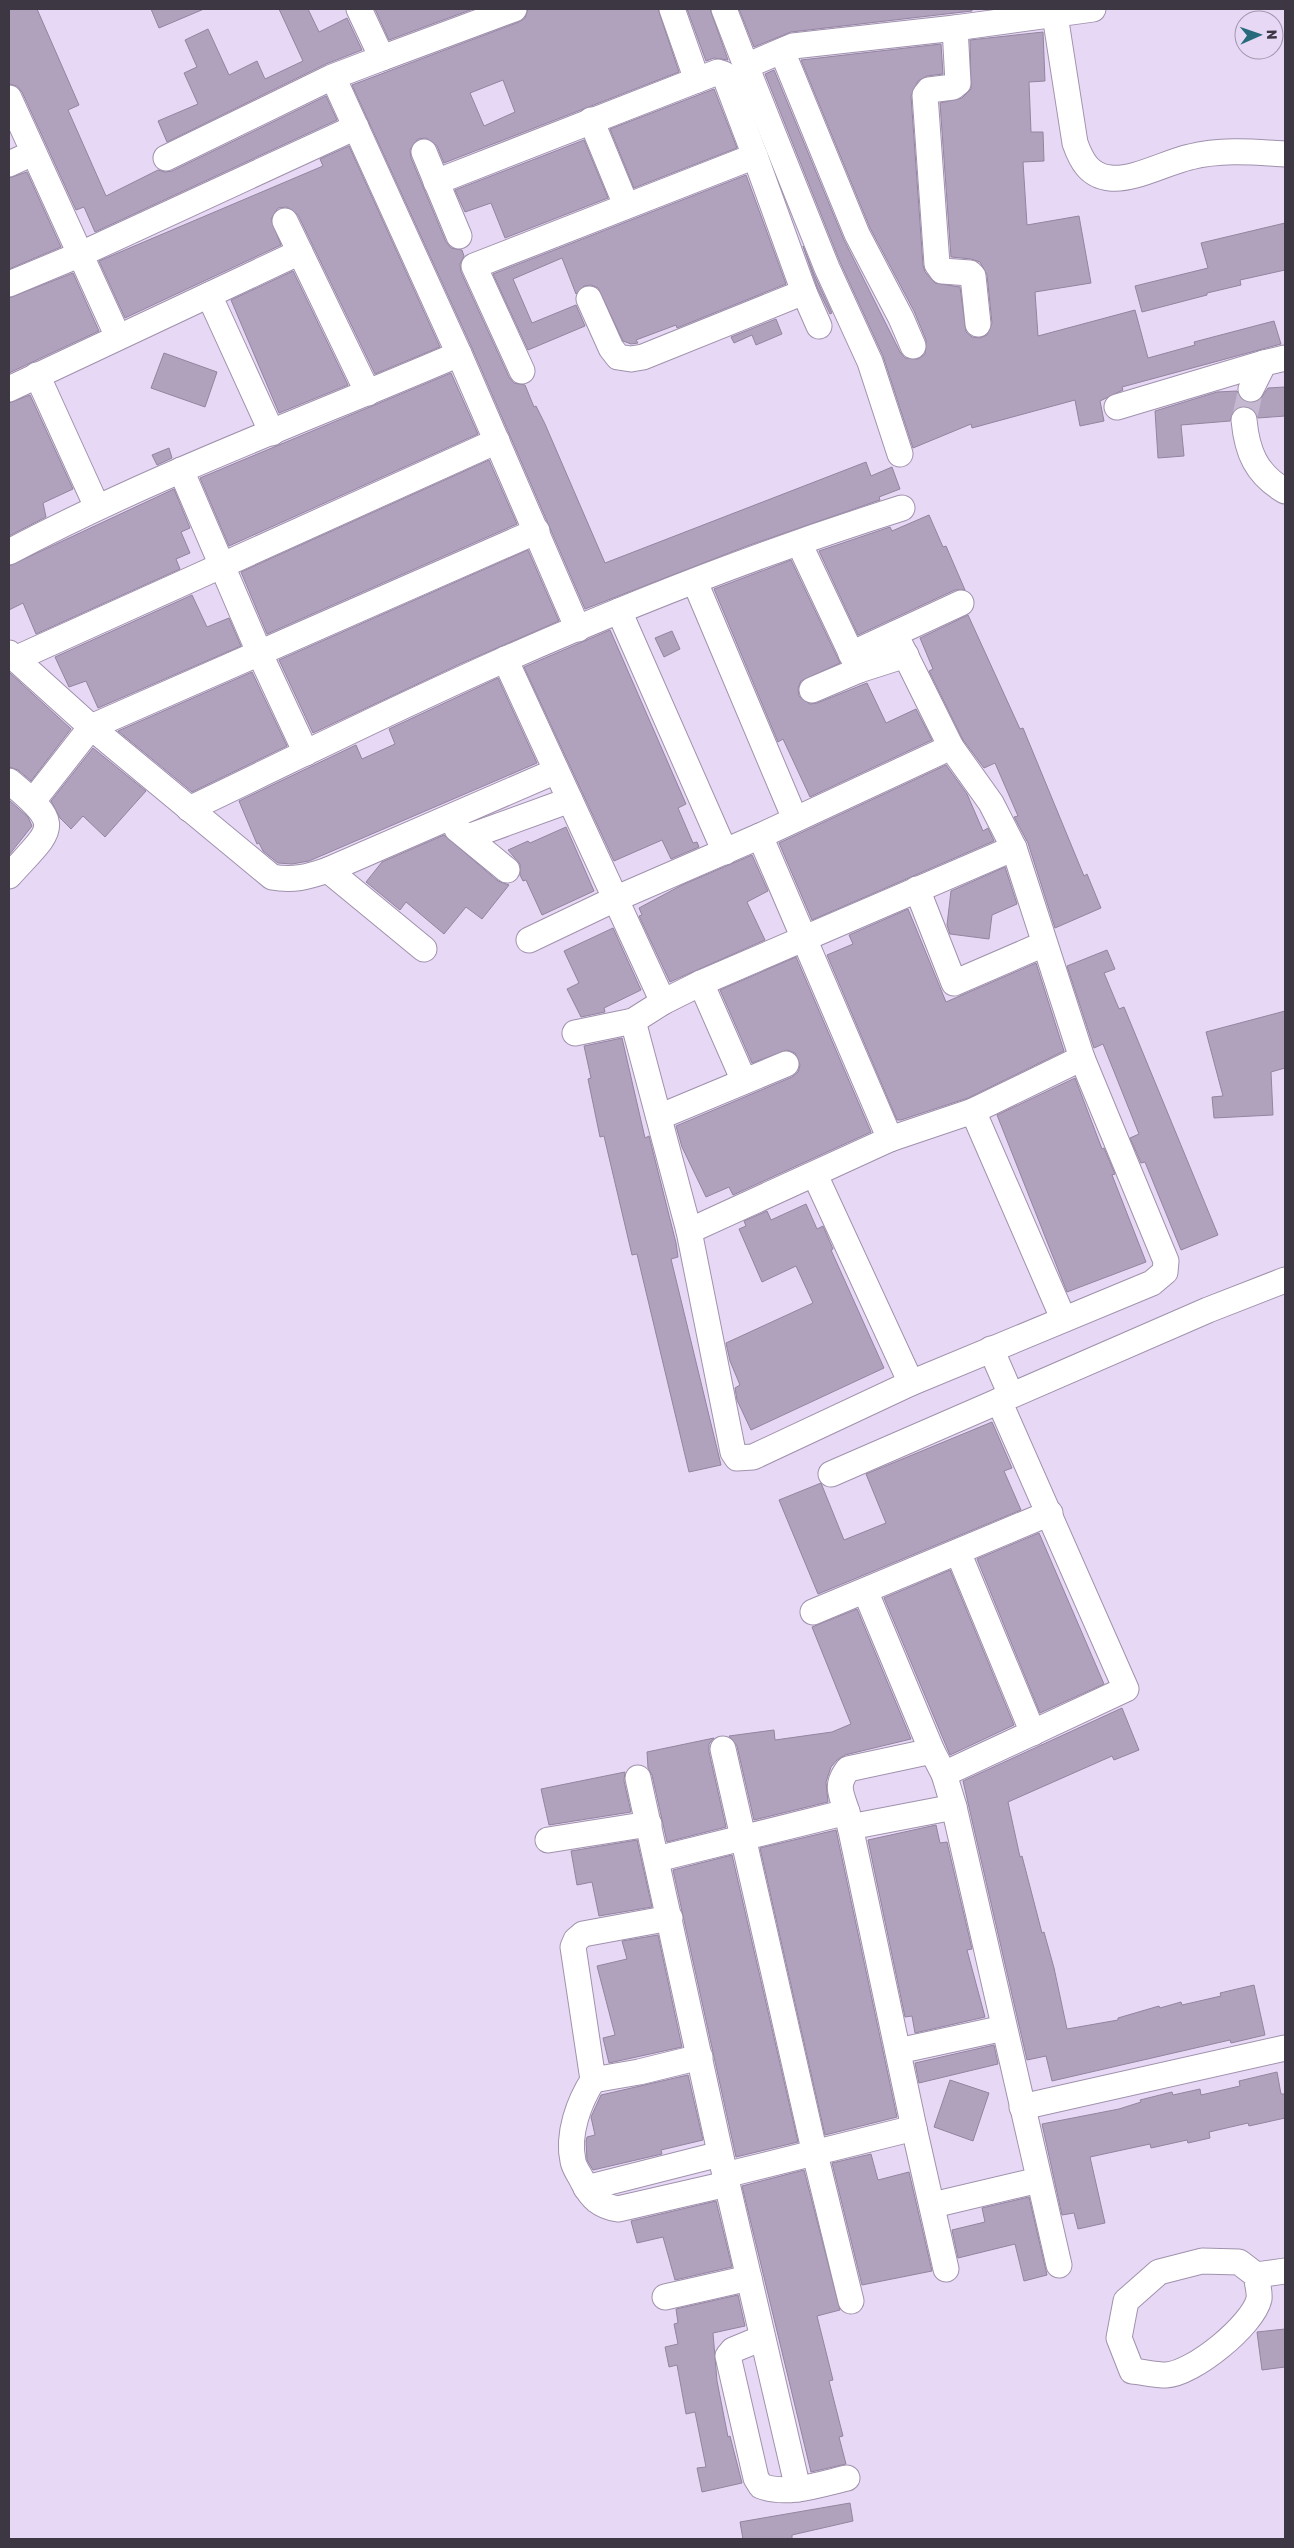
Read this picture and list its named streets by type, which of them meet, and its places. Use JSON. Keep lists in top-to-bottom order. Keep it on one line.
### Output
{"north":"right"}
